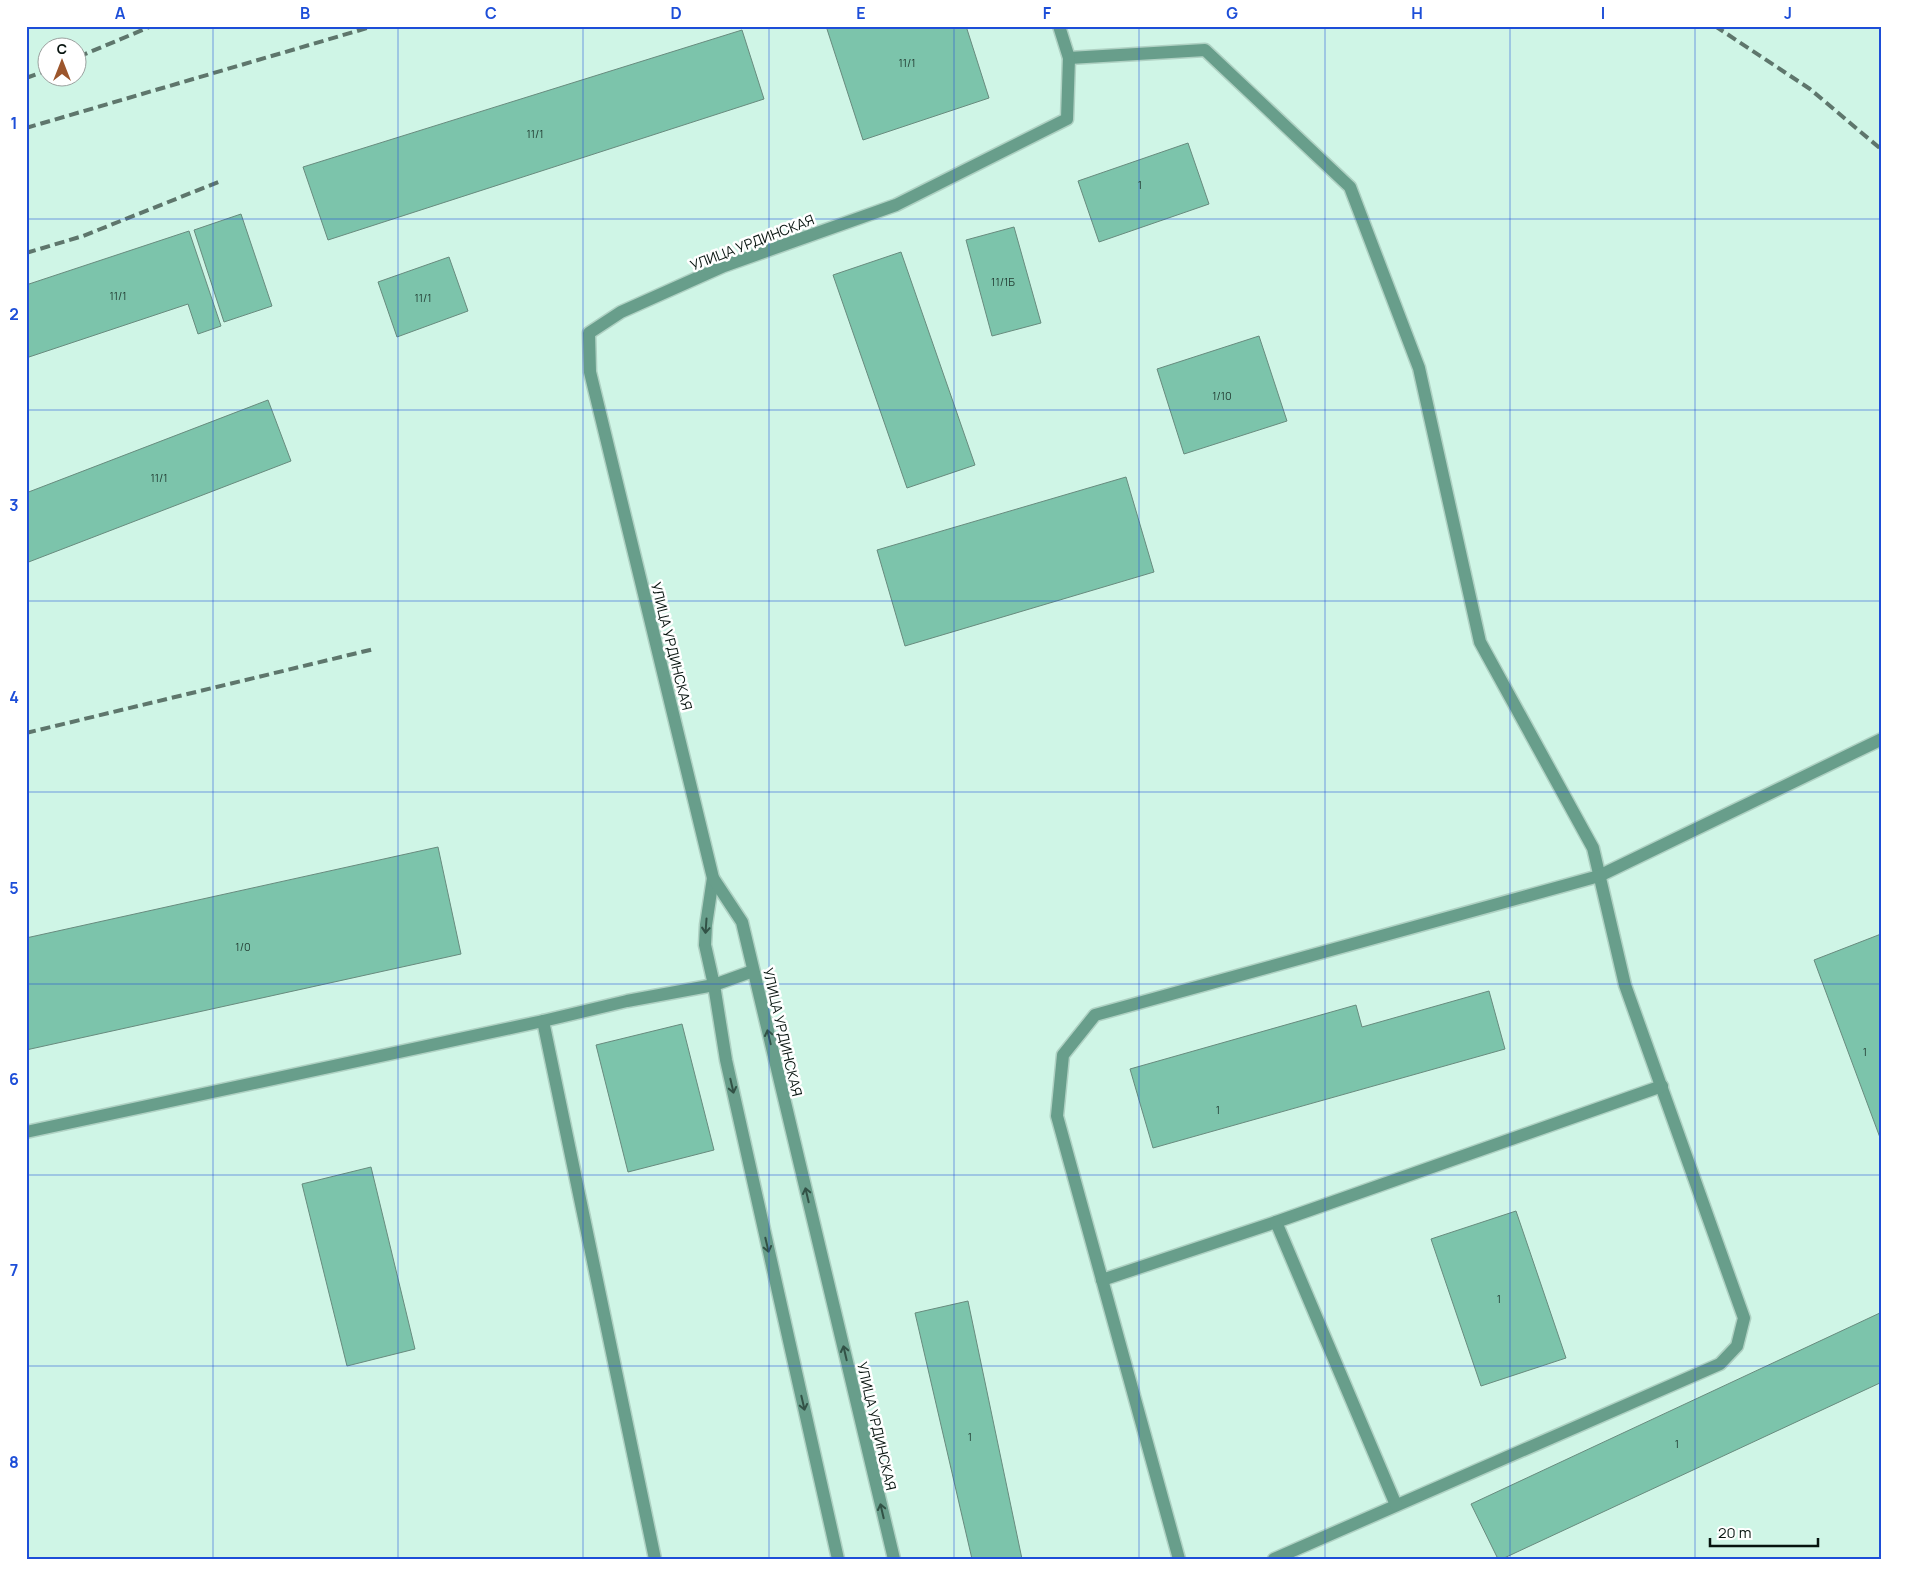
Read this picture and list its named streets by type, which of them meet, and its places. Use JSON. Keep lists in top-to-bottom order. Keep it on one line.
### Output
{"streets":{"street":["УЛИЦА УРДИНСКАЯ"]},"house_numbers":["11/1","11/1","1","11/1Б","11/1","11/1","1/10","11/1","1/0","1","1","1","1","1"],"scale_bar":"20 m","north":"top","grid":{"columns":["A","B","C","D","E","F","G","H","I","J"],"rows":["1","2","3","4","5","6","7","8"]}}
